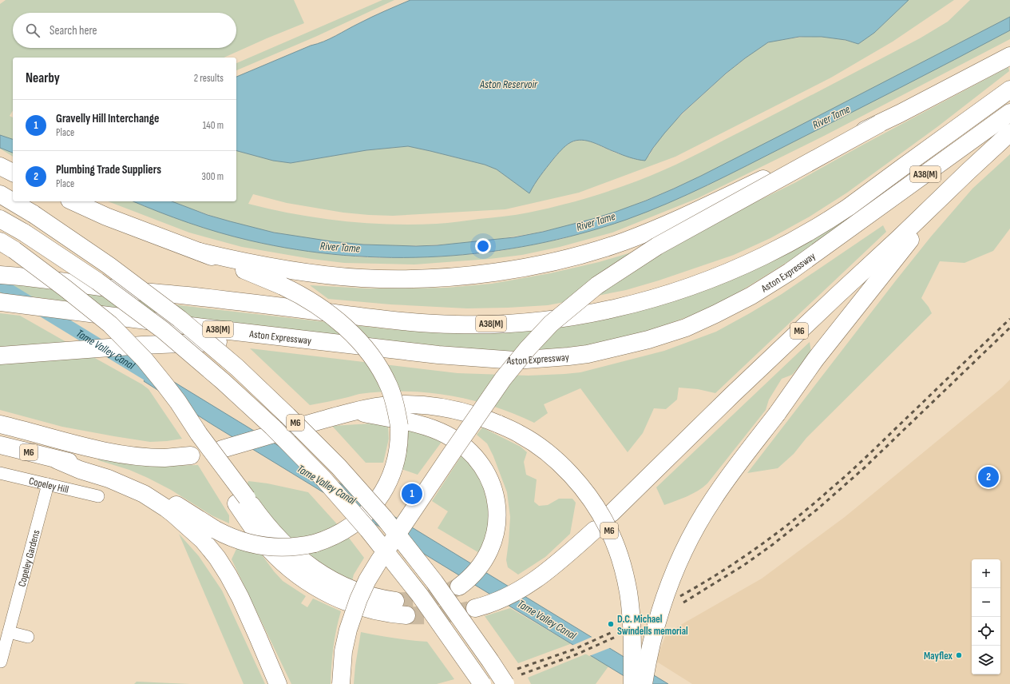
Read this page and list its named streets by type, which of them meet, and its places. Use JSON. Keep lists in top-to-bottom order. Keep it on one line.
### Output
{"streets":{"highway":["A38(M)","Aston Expressway","M6"],"street":["Copeley Hill","Copeley Gardens"]},"crossings":[["A38(M)","Aston Expressway"],["Aston Expressway","M6"],["Copeley Hill","Copeley Gardens"]],"water":["Aston Reservoir","River Tame","Tame Valley Canal"],"places":["D.C. Michael Swindells memorial","Mayflex"],"page":{"search":"Search here","heading":["Nearby","2 results"],"list":[{"mark":"1","name":"Gravelly Hill Interchange","note":"Place","value":"140 m"},{"mark":"2","name":"Plumbing Trade Suppliers","note":"Place","value":"300 m"}],"pins":["2","1"],"map_buttons":["+","−"]}}
